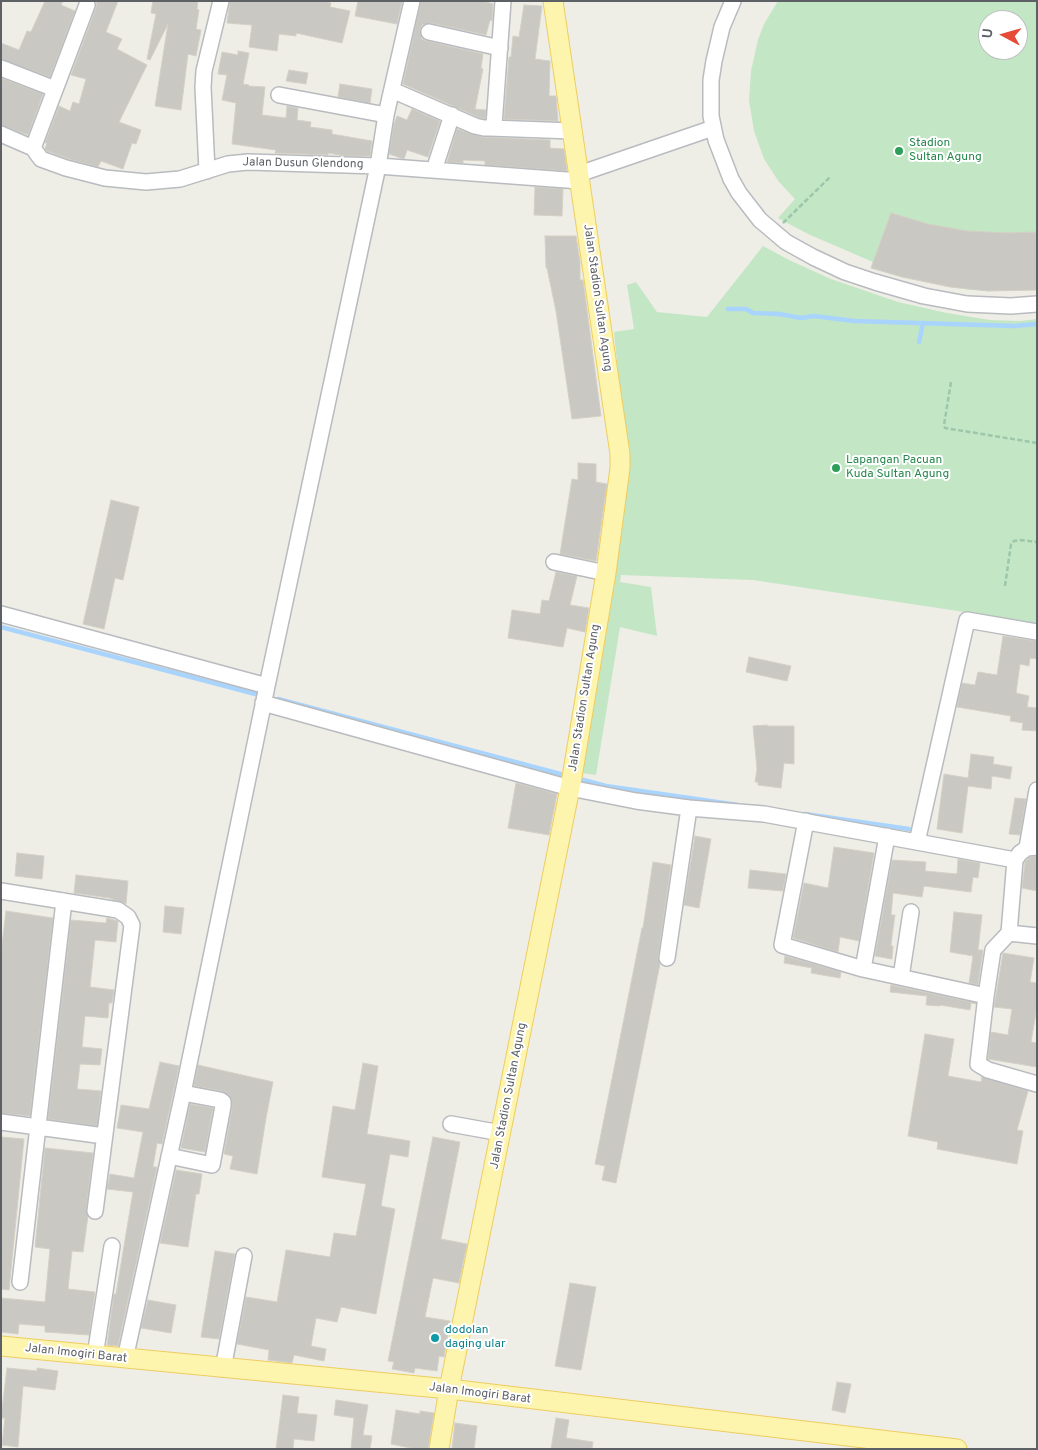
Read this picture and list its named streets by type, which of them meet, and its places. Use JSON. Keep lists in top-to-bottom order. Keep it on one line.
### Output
{"streets":{"main road":["Jalan Stadion Sultan Agung","Jalan Imogiri Barat"],"street":["Jalan Dusun Glendong"]},"crossings":[["Jalan Dusun Glendong","Jalan Stadion Sultan Agung"],["Jalan Stadion Sultan Agung","Jalan Imogiri Barat"]],"places":["Stadion Sultan Agung","Lapangan Pacuan Kuda Sultan Agung","dodolan daging ular"],"north":"left"}
